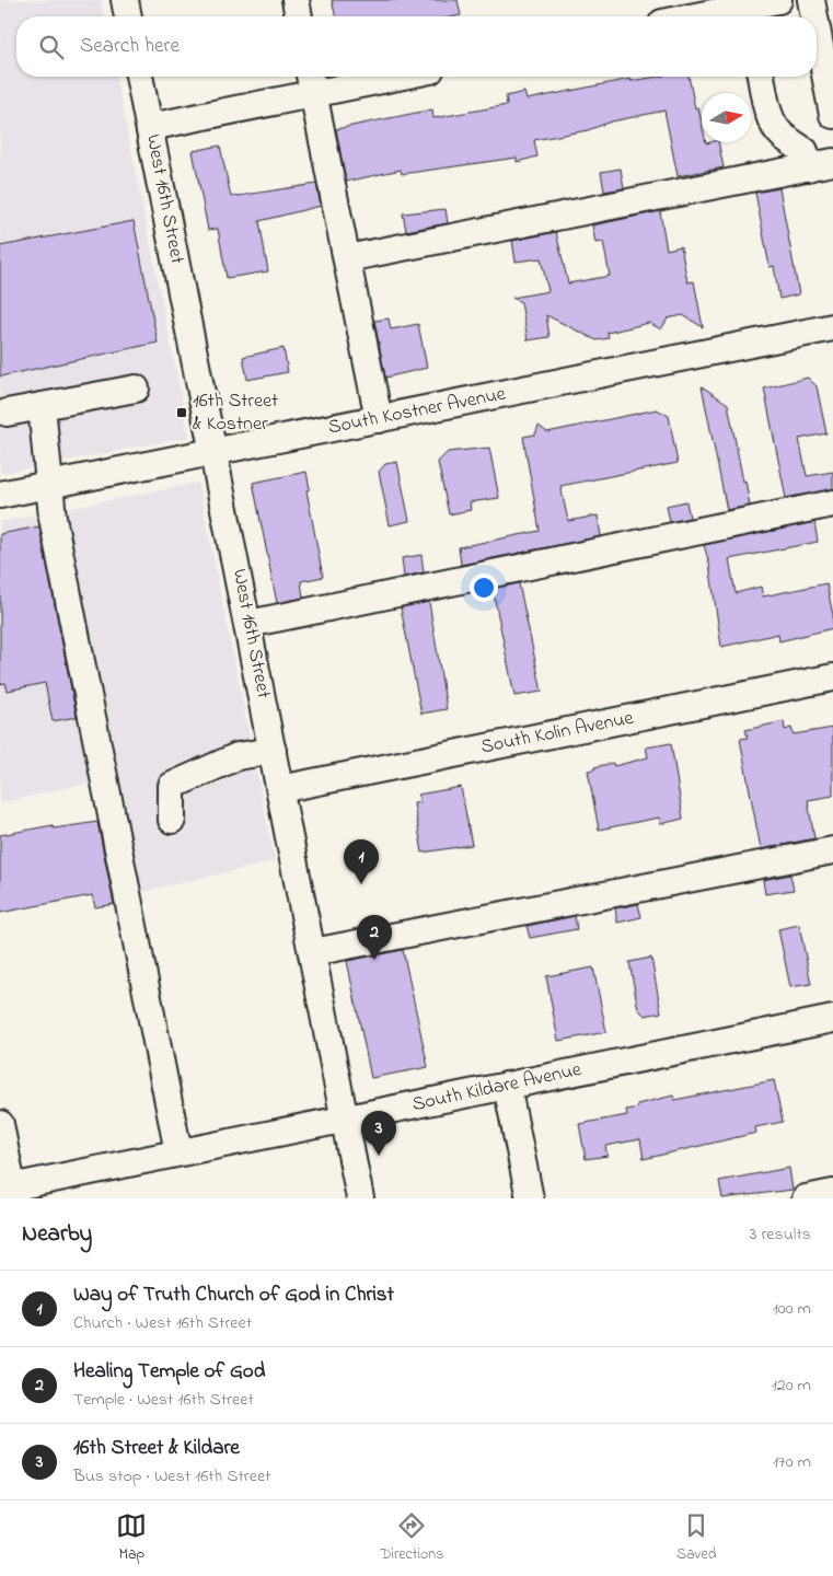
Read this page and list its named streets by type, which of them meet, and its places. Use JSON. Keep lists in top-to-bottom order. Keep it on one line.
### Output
{"streets":{"street":["West 16th Street","South Kostner Avenue","South Kolin Avenue","South Kildare Avenue"]},"crossings":[["West 16th Street","South Kostner Avenue"],["West 16th Street","South Kolin Avenue"],["West 16th Street","South Kildare Avenue"]],"places":{"transit":["16th Street & Kostner"]},"north":"right","page":{"search":"Search here","pins":["1","2","3"],"heading":["Nearby","3 results"],"list":[{"mark":"1","name":"Way of Truth Church of God in Christ","note":"Church · West 16th Street","value":"100 m"},{"mark":"2","name":"Healing Temple of God","note":"Temple · West 16th Street","value":"120 m"},{"mark":"3","name":"16th Street & Kildare","note":"Bus stop · West 16th Street","value":"170 m"}],"nav":["Map","Directions","Saved"]}}
